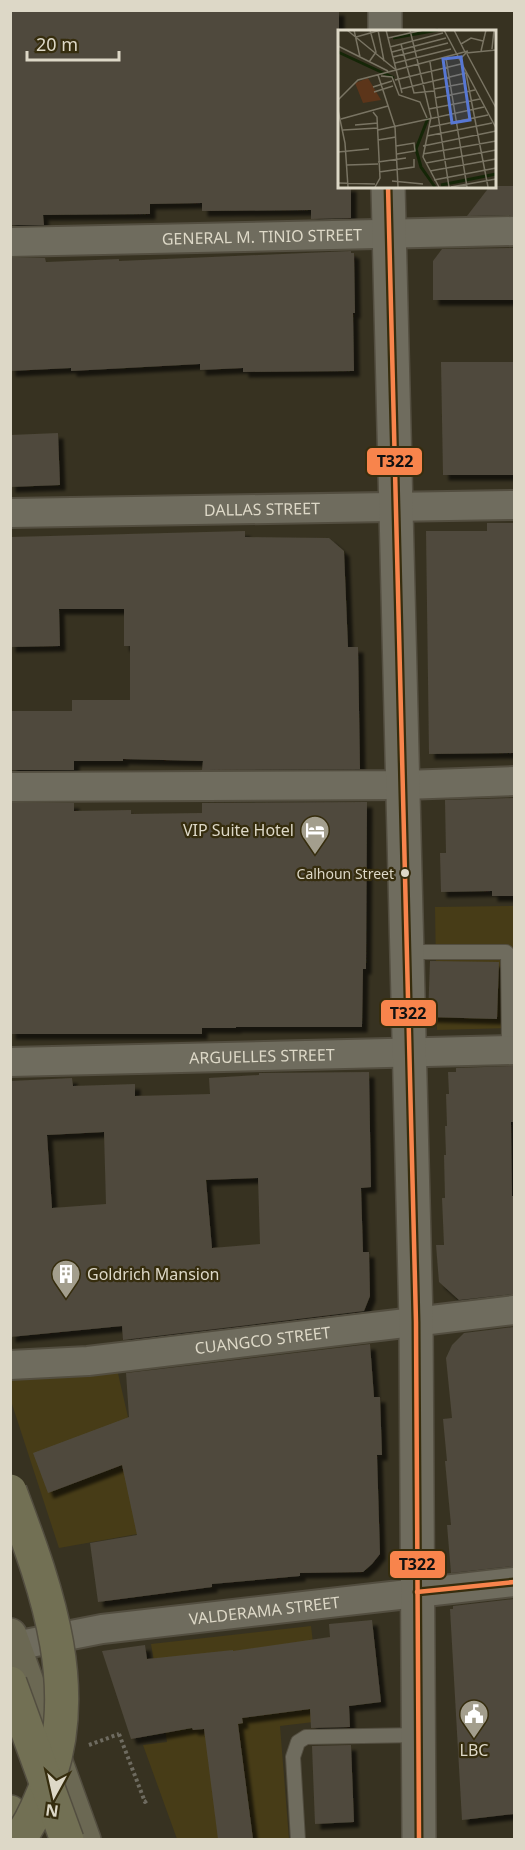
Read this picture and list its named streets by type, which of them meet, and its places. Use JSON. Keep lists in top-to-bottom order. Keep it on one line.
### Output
{"streets":{"street":["GENERAL M. TINIO STREET","DALLAS STREET","ARGUELLES STREET","CUANGCO STREET","VALDERAMA STREET"]},"places":{"hotel":["VIP Suite Hotel"],"other":["Calhoun Street"],"building":["Goldrich Mansion"],"public building":["LBC"]},"lines":["transit line T322"],"scale_bar":"20 m","north":"bottom"}
